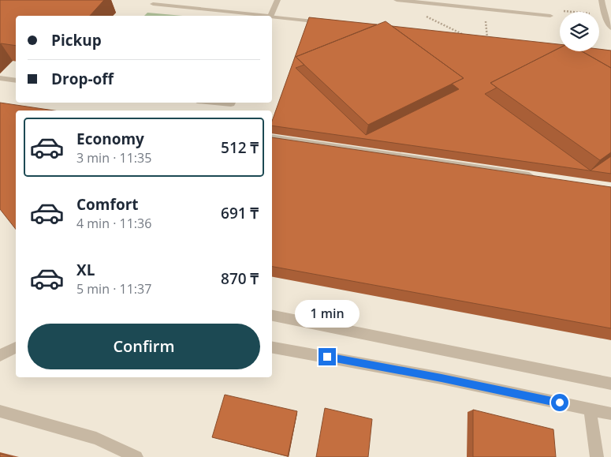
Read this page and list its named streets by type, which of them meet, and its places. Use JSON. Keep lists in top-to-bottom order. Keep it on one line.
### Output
{"page":{"banner":["Pickup","Drop-off"],"list":[{"name":"Economy","note":"3 min · 11:35","value":"512 ₸"},{"name":"Comfort","note":"4 min · 11:36","value":"691 ₸"},{"name":"XL","note":"5 min · 11:37","value":"870 ₸"}],"bubble":"1 min","buttons":"Confirm"}}
